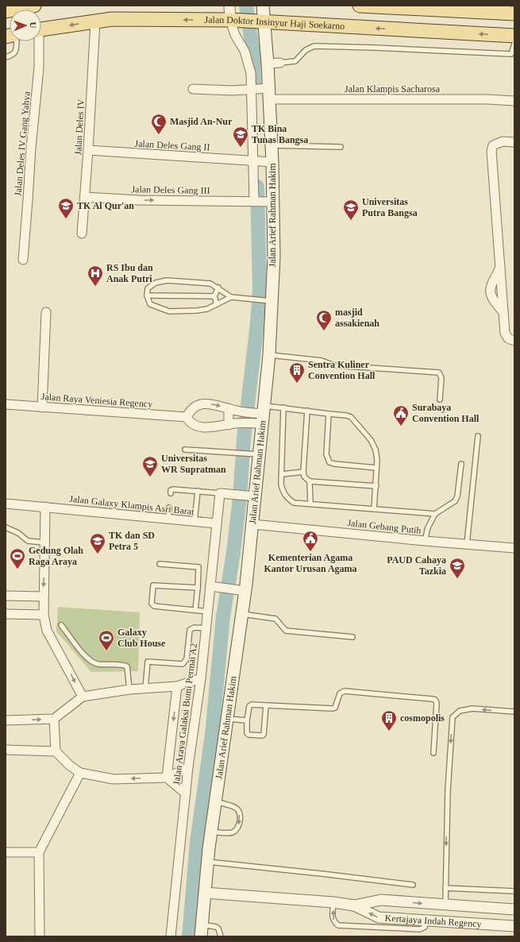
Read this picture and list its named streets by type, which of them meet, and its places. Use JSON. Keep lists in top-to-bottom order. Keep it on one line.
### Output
{"streets":{"main road":["Jalan Doktor Insinyur Haji Soekarno","Jalan Arief Rahman Hakim"],"street":["Jalan Klampis Sacharosa","Jalan Deles IV","Jalan Deles IV Gang Yahya","Jalan Deles Gang II","Jalan Deles Gang III","Jalan Raya Veniesia Regency","Jalan Galaxy Klampis Asri Barat","Jalan Gebang Putih","Jalan Araya Galaksi Bumi Permai A2","Kertajaya Indah Regency"]},"crossings":[["Jalan Doktor Insinyur Haji Soekarno","Jalan Deles IV"],["Jalan Doktor Insinyur Haji Soekarno","Jalan Arief Rahman Hakim"],["Jalan Klampis Sacharosa","Jalan Arief Rahman Hakim"],["Jalan Deles IV","Jalan Deles Gang II"],["Jalan Deles IV","Jalan Deles Gang III"],["Jalan Deles Gang II","Jalan Arief Rahman Hakim"],["Jalan Deles Gang III","Jalan Arief Rahman Hakim"],["Jalan Arief Rahman Hakim","Jalan Gebang Putih"],["Jalan Arief Rahman Hakim","Kertajaya Indah Regency"],["Jalan Galaxy Klampis Asri Barat","Jalan Araya Galaksi Bumi Permai A2"]],"one_way":["Jalan Deles Gang III"],"places":{"mosque":["Masjid An-Nur","masjid assakienah"],"school or university":["TK Bina Tunas Bangsa","TK Al Qur'an","Universitas Putra Bangsa","Universitas WR Supratman","TK dan SD Petra 5","PAUD Cahaya Tazkia"],"hospital":["RS Ibu dan Anak Putri"],"building":["Sentra Kuliner Convention Hall","cosmopolis"],"public building":["Surabaya Convention Hall","Kementerian Agama Kantor Urusan Agama"],"sports":["Gedung Olah Raga Araya","Galaxy Club House"]},"north":"right"}
